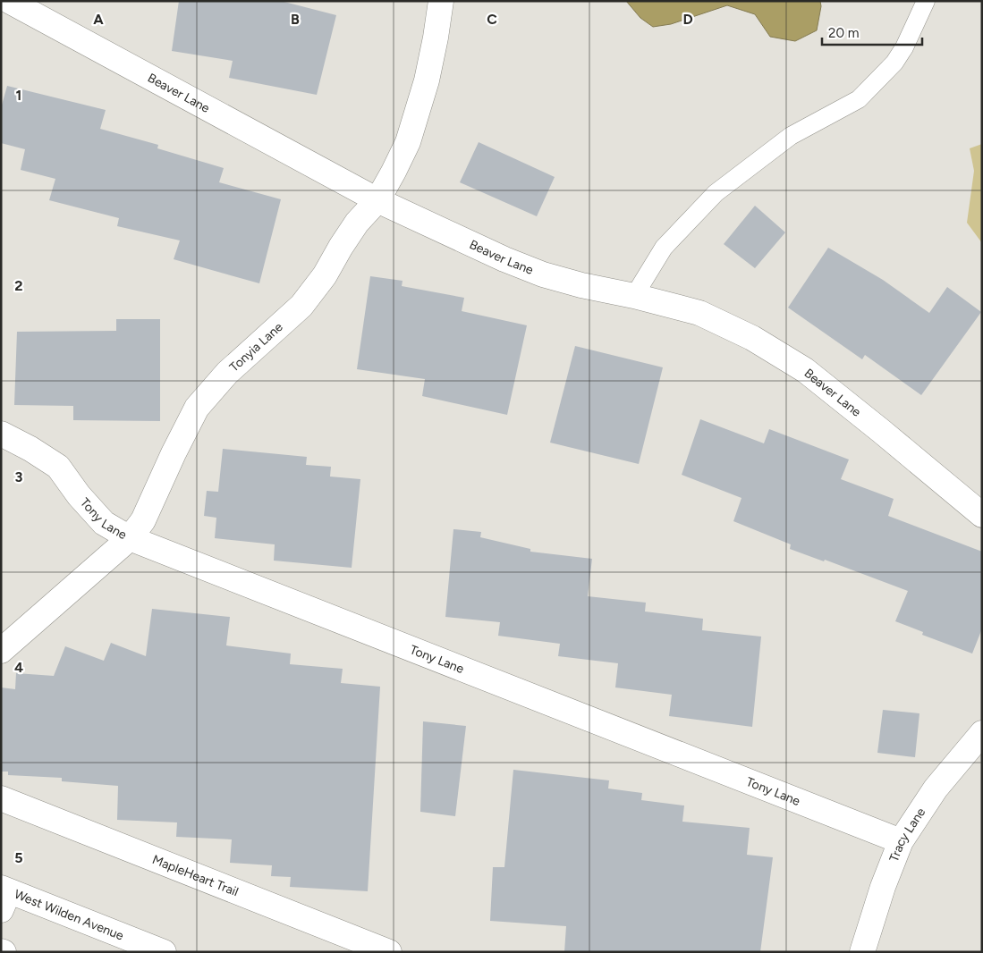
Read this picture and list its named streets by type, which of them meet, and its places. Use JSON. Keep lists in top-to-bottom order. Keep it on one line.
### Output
{"streets":{"street":["Beaver Lane","Tonyia Lane","Tony Lane","Tracy Lane","MapleHeart Trail","West Wilden Avenue"]},"crossings":[["Beaver Lane","Tonyia Lane"],["Tonyia Lane","Tony Lane"],["Tony Lane","Tracy Lane"]],"scale_bar":"20 m","grid":{"columns":["A","B","C","D"],"rows":["1","2","3","4","5"]}}
